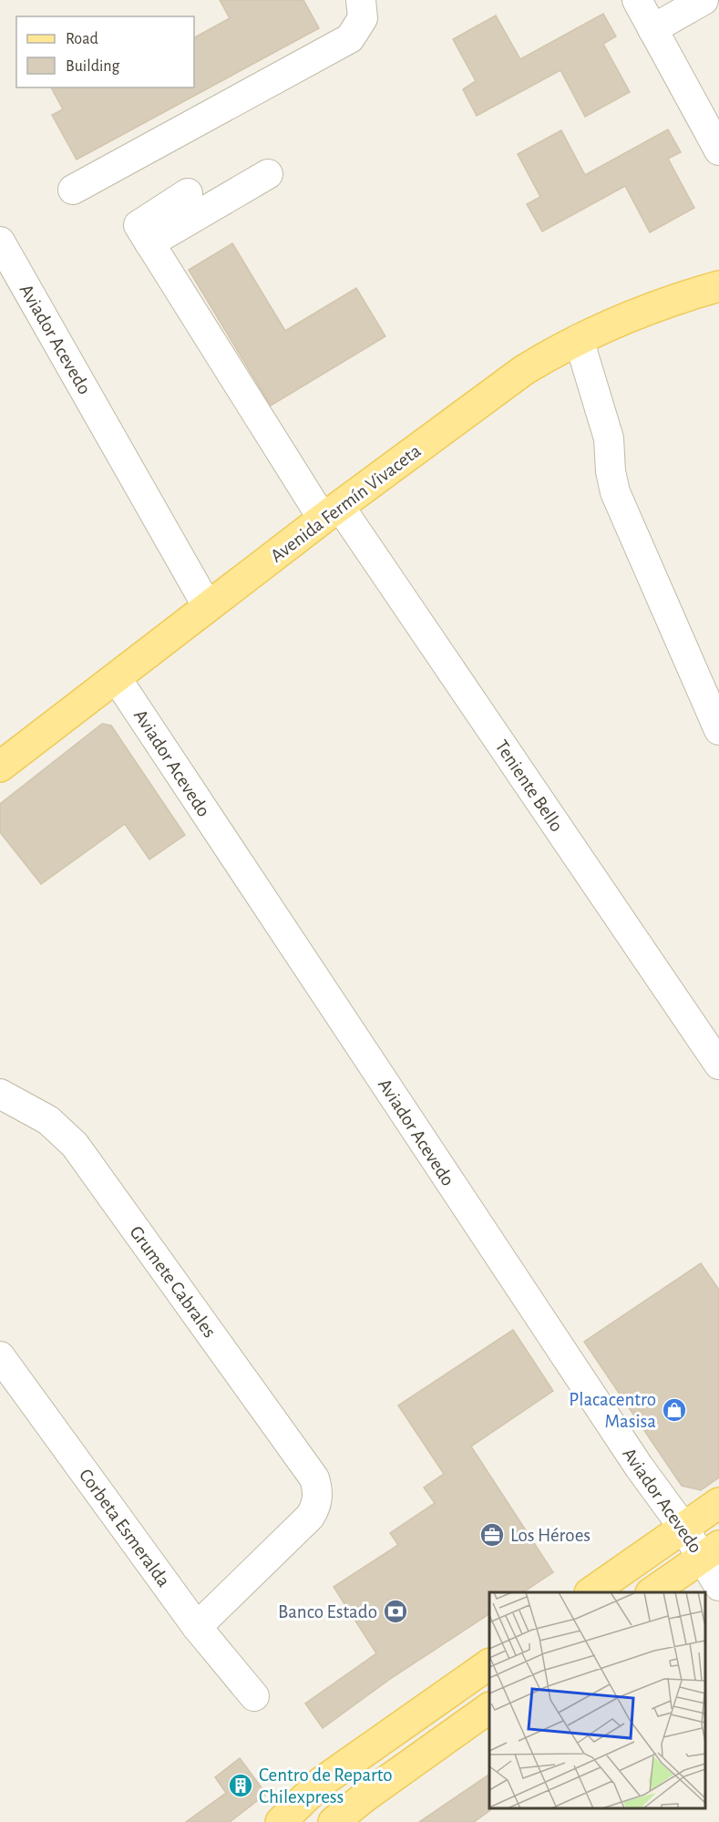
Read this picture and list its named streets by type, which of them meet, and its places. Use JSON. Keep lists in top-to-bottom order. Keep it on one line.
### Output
{"streets":{"main road":["Avenida Fermín Vivaceta"],"street":["Aviador Acevedo","Teniente Bello","Grumete Cabrales","Corbeta Esmeralda"]},"crossings":[["Aviador Acevedo","Avenida Fermín Vivaceta"],["Avenida Fermín Vivaceta","Teniente Bello"],["Grumete Cabrales","Corbeta Esmeralda"]],"places":{"shop":["Placacentro Masisa"],"office":["Los Héroes"],"bank":["Banco Estado"],"building":["Centro de Reparto Chilexpress"]},"legend":["Road","Building"]}
